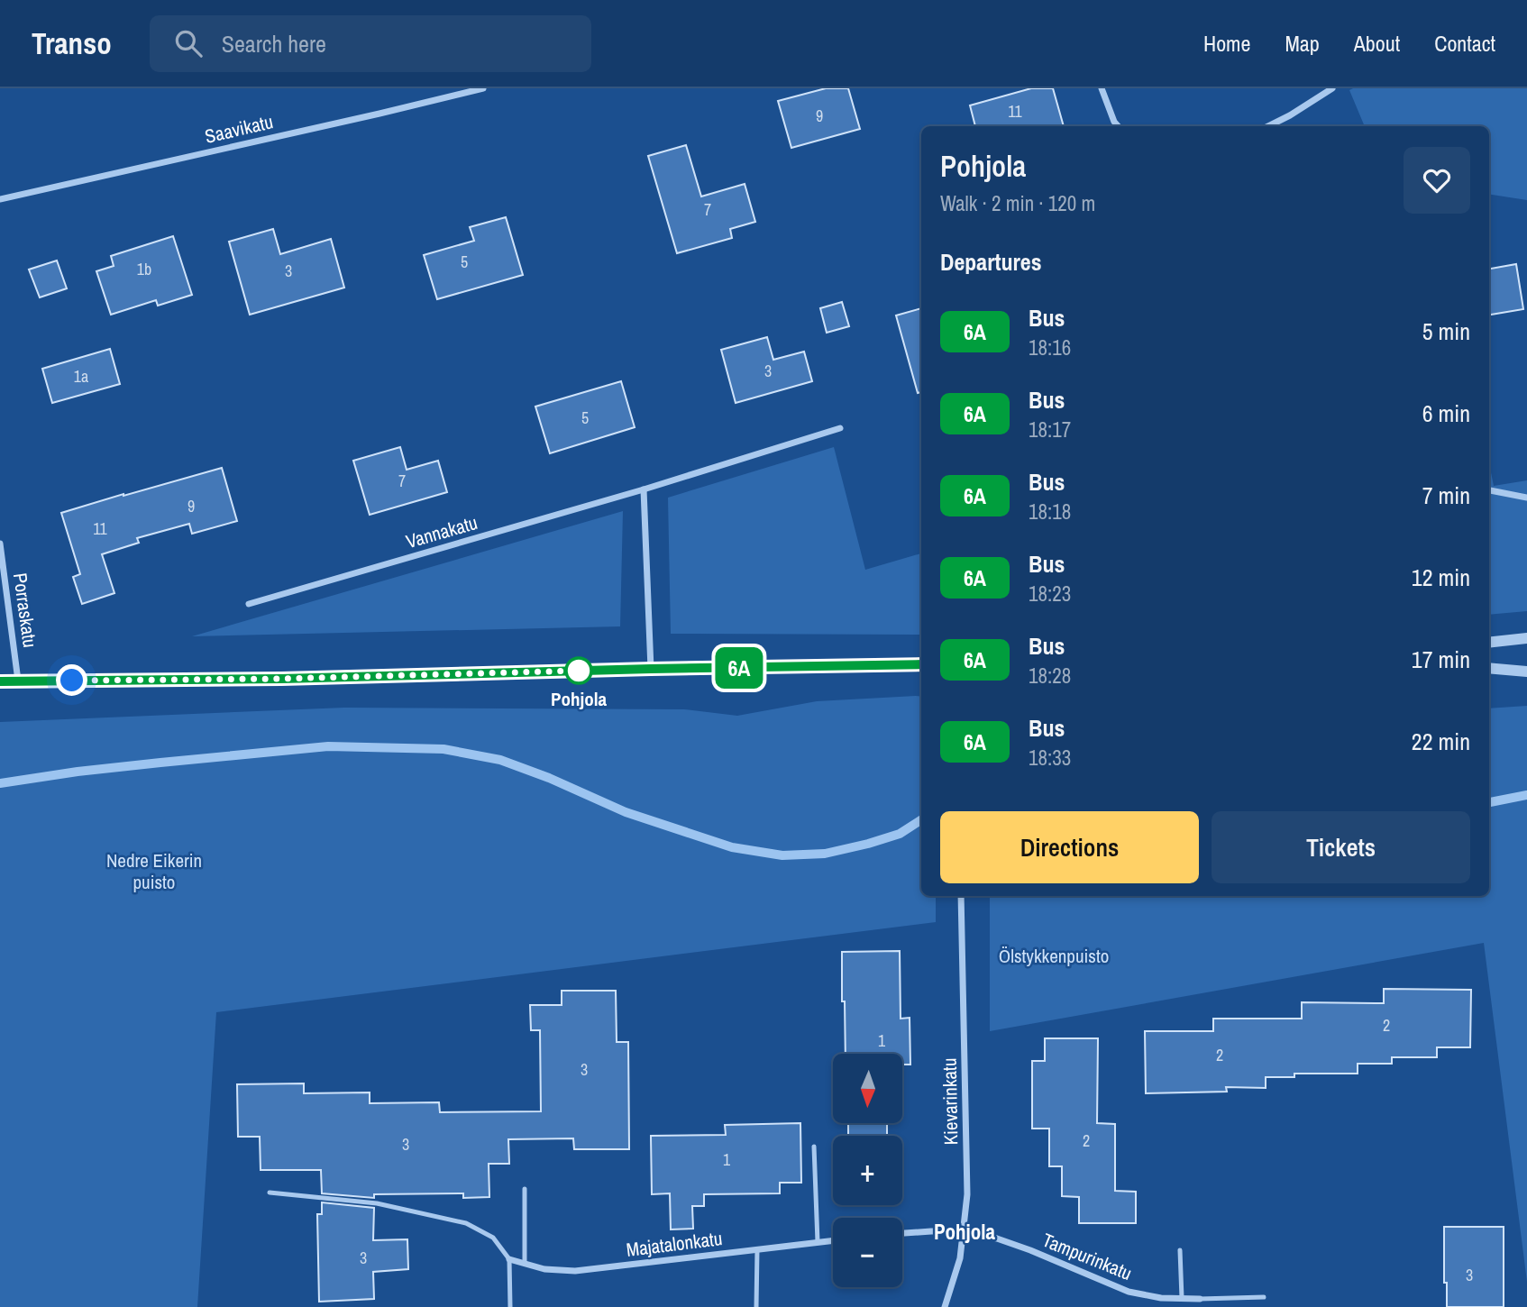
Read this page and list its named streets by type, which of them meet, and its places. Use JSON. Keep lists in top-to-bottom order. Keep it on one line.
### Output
{"streets":{"street":["Saavikatu","Vannakatu","Porraskatu","Kievarinkatu","Majatalonkatu","Tampurinkatu"]},"crossings":[["Kievarinkatu","Tampurinkatu"]],"districts":["Pohjola"],"parks":["Nedre Eikerin puisto","Ölstykkenpuisto"],"places":["Pohjola"],"lines":["bus line 6A"],"house_numbers":["11","9","7","5","1b","3","3","1a","5","7","9","11","2","1","2","3","2","3","1","3","3"],"north":"bottom","page":{"header":"Transo","search":"Search here","nav":["Home","Map","About","Contact"],"on_map":"6A","heading":[["Pohjola","Walk · 2 min · 120 m"],"Departures"],"list":[{"mark":"6A","name":"Bus","note":"18:16","value":"5 min"},{"mark":"6A","name":"Bus","note":"18:17","value":"6 min"},{"mark":"6A","name":"Bus","note":"18:18","value":"7 min"},{"mark":"6A","name":"Bus","note":"18:23","value":"12 min"},{"mark":"6A","name":"Bus","note":"18:28","value":"17 min"},{"mark":"6A","name":"Bus","note":"18:33","value":"22 min"}],"buttons":["Directions","Tickets"],"map_buttons":["+","−"]}}
